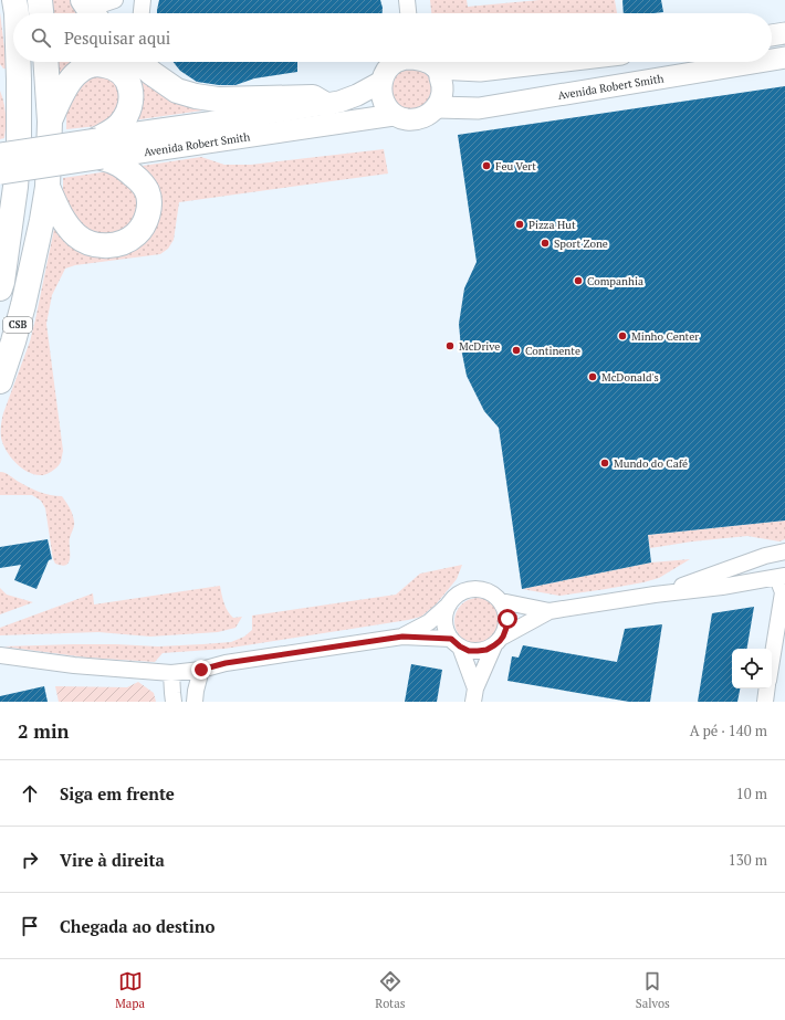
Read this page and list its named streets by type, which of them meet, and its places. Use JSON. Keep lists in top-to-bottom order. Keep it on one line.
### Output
{"streets":{"highway":["CSB"],"street":["Avenida Robert Smith"]},"places":["Feu Vert","Pizza Hut","Sport Zone","Companhia","Minho Center","McDrive","Continente","McDonald's","Mundo do Café"],"page":{"search":"Pesquisar aqui","heading":["2 min","A pé · 140 m"],"list":[["Siga em frente","10 m"],["Vire à direita","130 m"],"Chegada ao destino"],"nav":["Mapa","Rotas","Salvos"]}}
